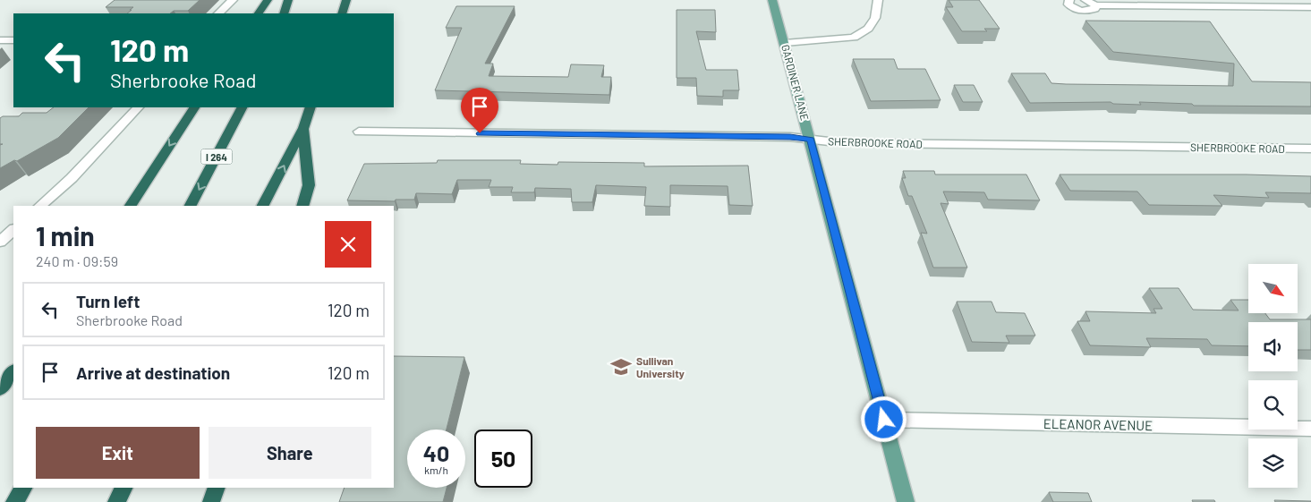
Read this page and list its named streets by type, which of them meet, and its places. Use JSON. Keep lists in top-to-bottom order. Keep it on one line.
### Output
{"streets":{"highway":["I 264"],"main road":["GARDINER LANE"],"street":["SHERBROOKE ROAD","ELEANOR AVENUE"]},"crossings":[["GARDINER LANE","SHERBROOKE ROAD"],["GARDINER LANE","ELEANOR AVENUE"]],"places":{"school or university":["Sullivan University"]},"north":"bottom right","page":{"turn":["120 m","Sherbrooke Road"],"heading":["1 min","240 m · 09:59"],"list":[{"name":"Turn left","note":"Sherbrooke Road","value":"120 m"},{"name":"Arrive at destination","value":"120 m"}],"buttons":["Exit","Share"],"speed":"40 km/h","limit":"50"}}
